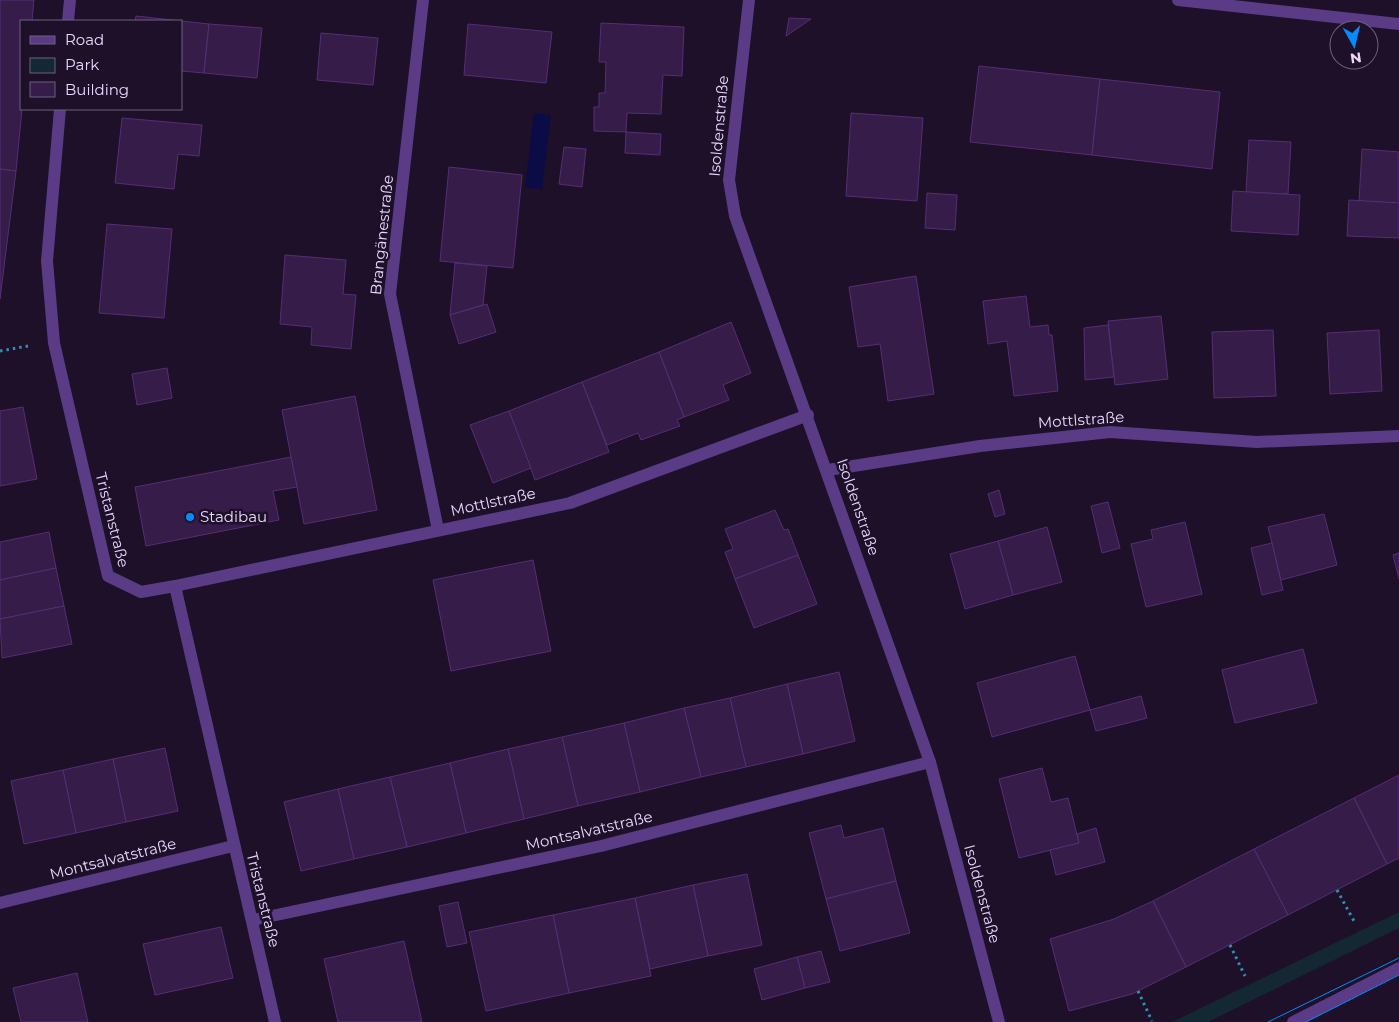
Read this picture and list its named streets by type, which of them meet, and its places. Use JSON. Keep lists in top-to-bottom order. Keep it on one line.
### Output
{"streets":{"street":["Isoldenstraße","Brangänestraße","Mottlstraße","Tristanstraße","Montsalvatstraße"]},"crossings":[["Isoldenstraße","Mottlstraße"],["Isoldenstraße","Montsalvatstraße"],["Brangänestraße","Mottlstraße"],["Mottlstraße","Tristanstraße"],["Tristanstraße","Montsalvatstraße"]],"places":["Stadibau"],"legend":["Road","Park","Building"],"north":"bottom"}
